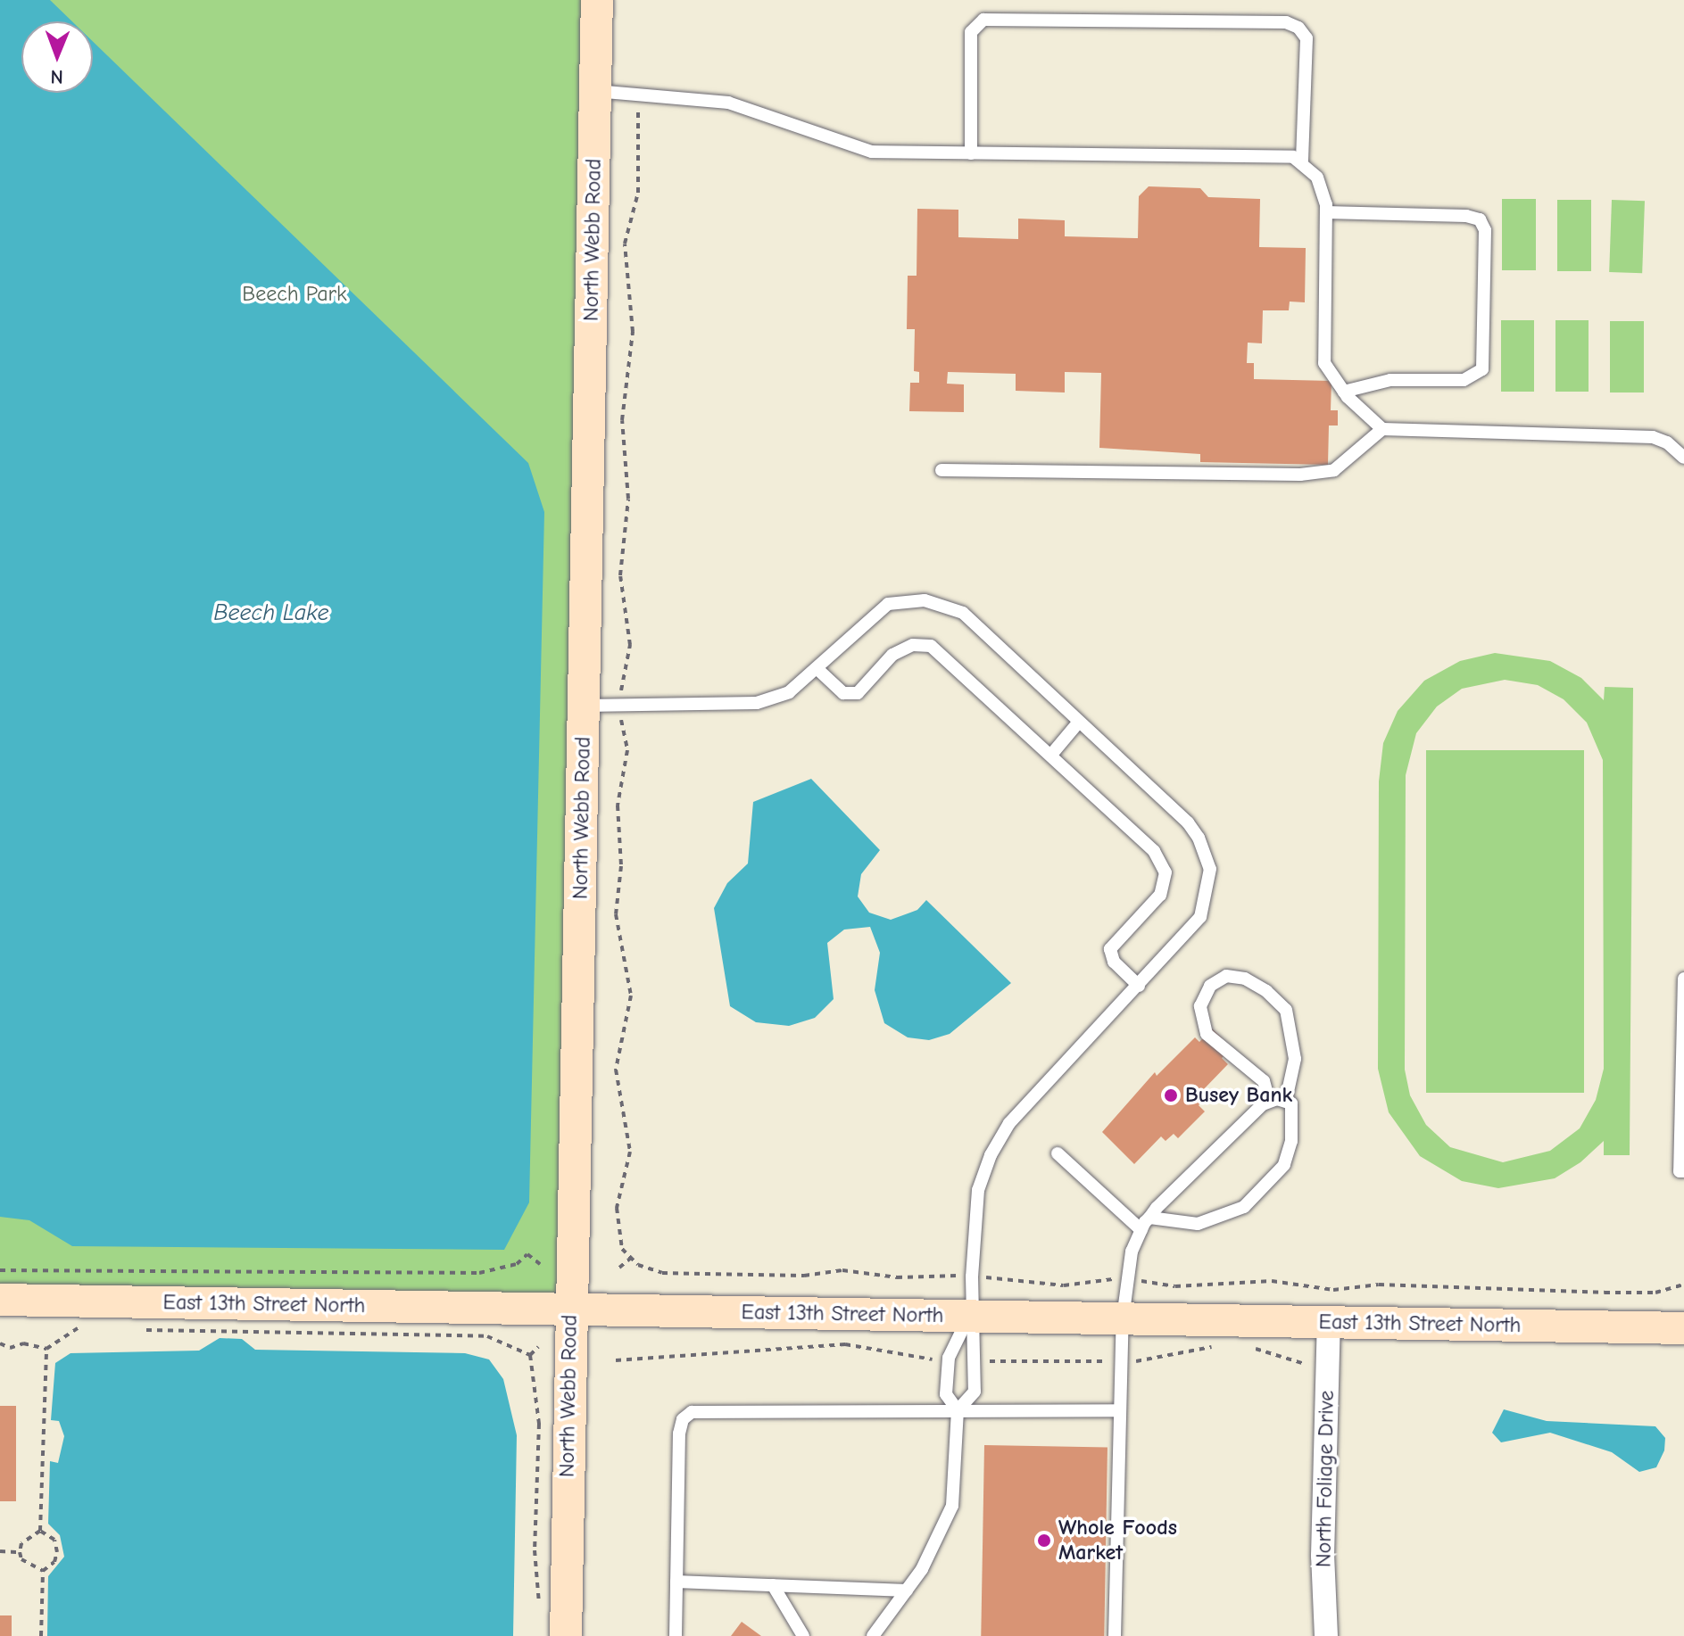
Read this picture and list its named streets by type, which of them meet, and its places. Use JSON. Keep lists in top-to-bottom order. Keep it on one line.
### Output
{"streets":{"main road":["North Webb Road","East 13th Street North"],"street":["North Foliage Drive"]},"crossings":[["North Webb Road","East 13th Street North"],["East 13th Street North","North Foliage Drive"]],"water":["Beech Lake"],"parks":["Beech Park"],"places":["Busey Bank","Whole Foods Market"],"north":"bottom"}
